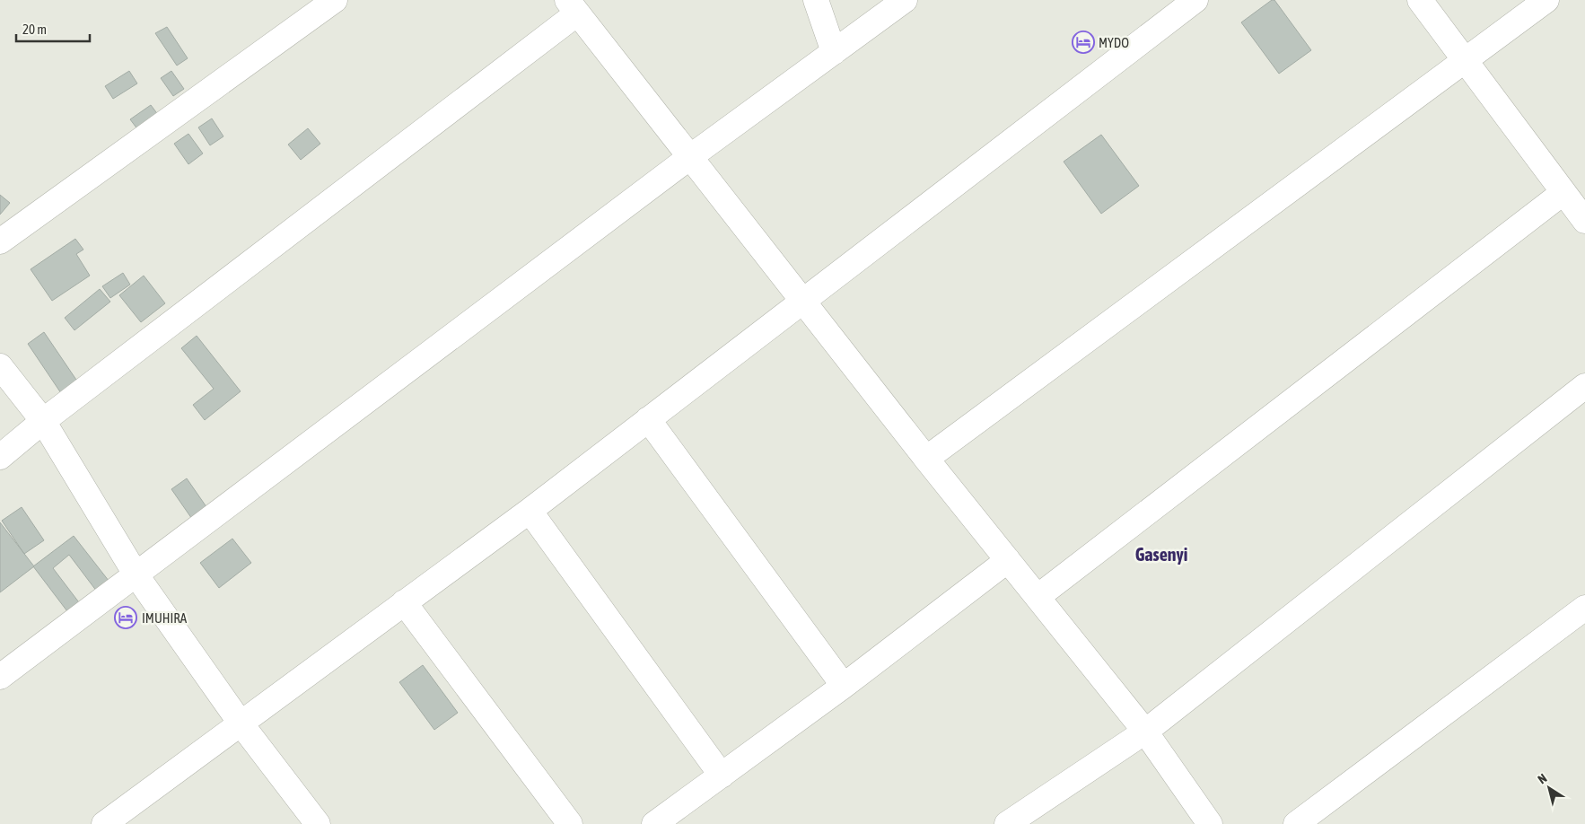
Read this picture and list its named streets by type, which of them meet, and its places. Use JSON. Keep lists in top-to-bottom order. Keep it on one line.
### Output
{"districts":["Gasenyi"],"places":{"hotel":["MYDO","IMUHIRA"]},"scale_bar":"20 m","north":"top left"}
